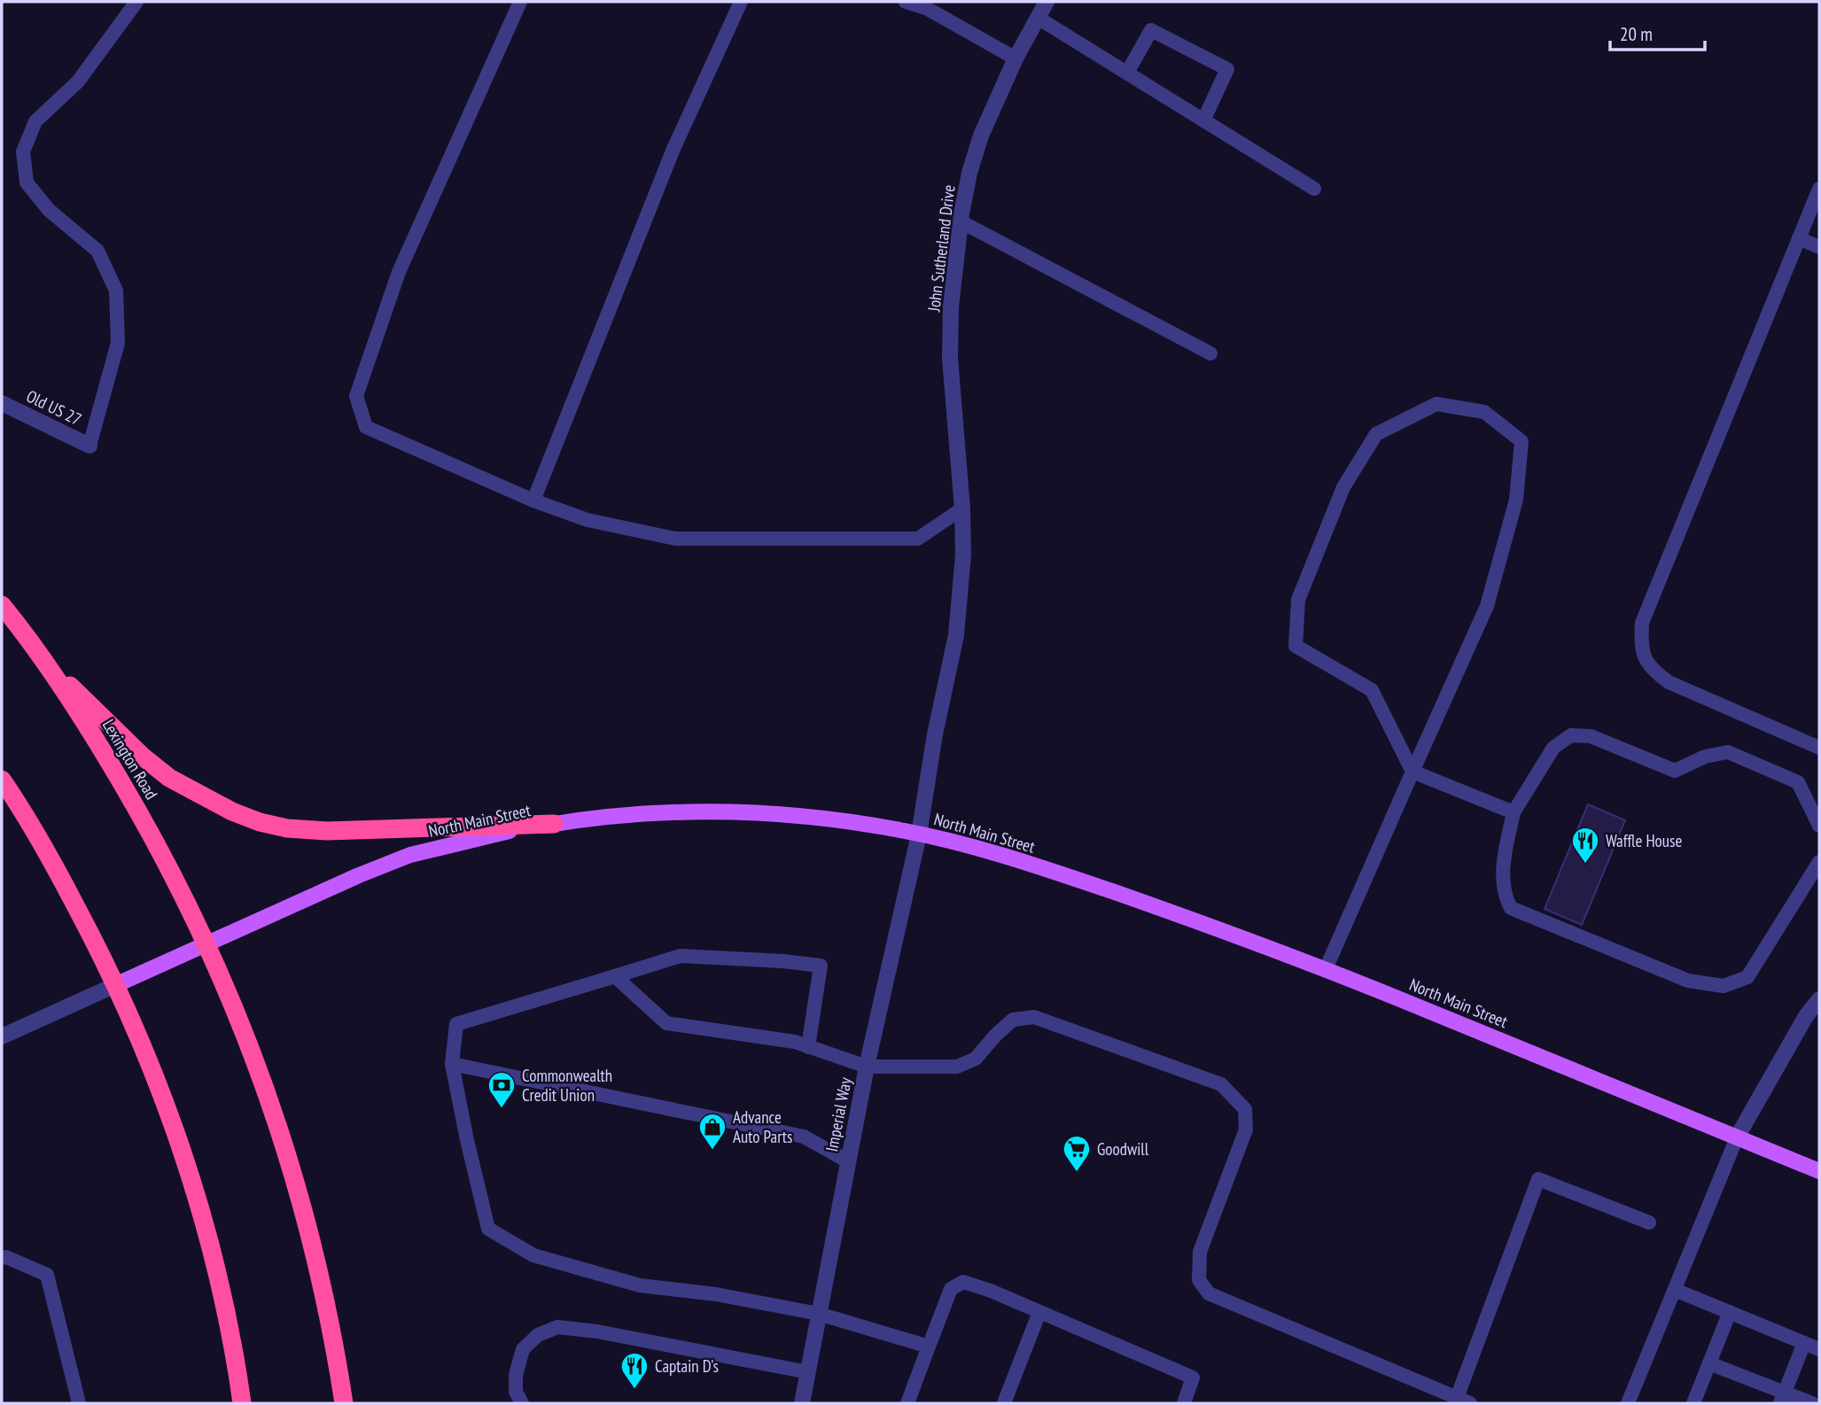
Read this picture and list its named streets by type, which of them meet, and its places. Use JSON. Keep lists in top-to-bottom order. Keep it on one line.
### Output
{"streets":{"highway":["Lexington Road"],"main road":["North Main Street"],"street":["John Sutherland Drive","Old US 27","Imperial Way"]},"crossings":[["John Sutherland Drive","Imperial Way"],["Lexington Road","North Main Street"],["North Main Street","Imperial Way"]],"places":{"restaurant":["Waffle House","Captain D's"],"bank":["Commonwealth Credit Union"],"shop":["Advance Auto Parts"],"supermarket":["Goodwill"]},"scale_bar":"20 m"}
